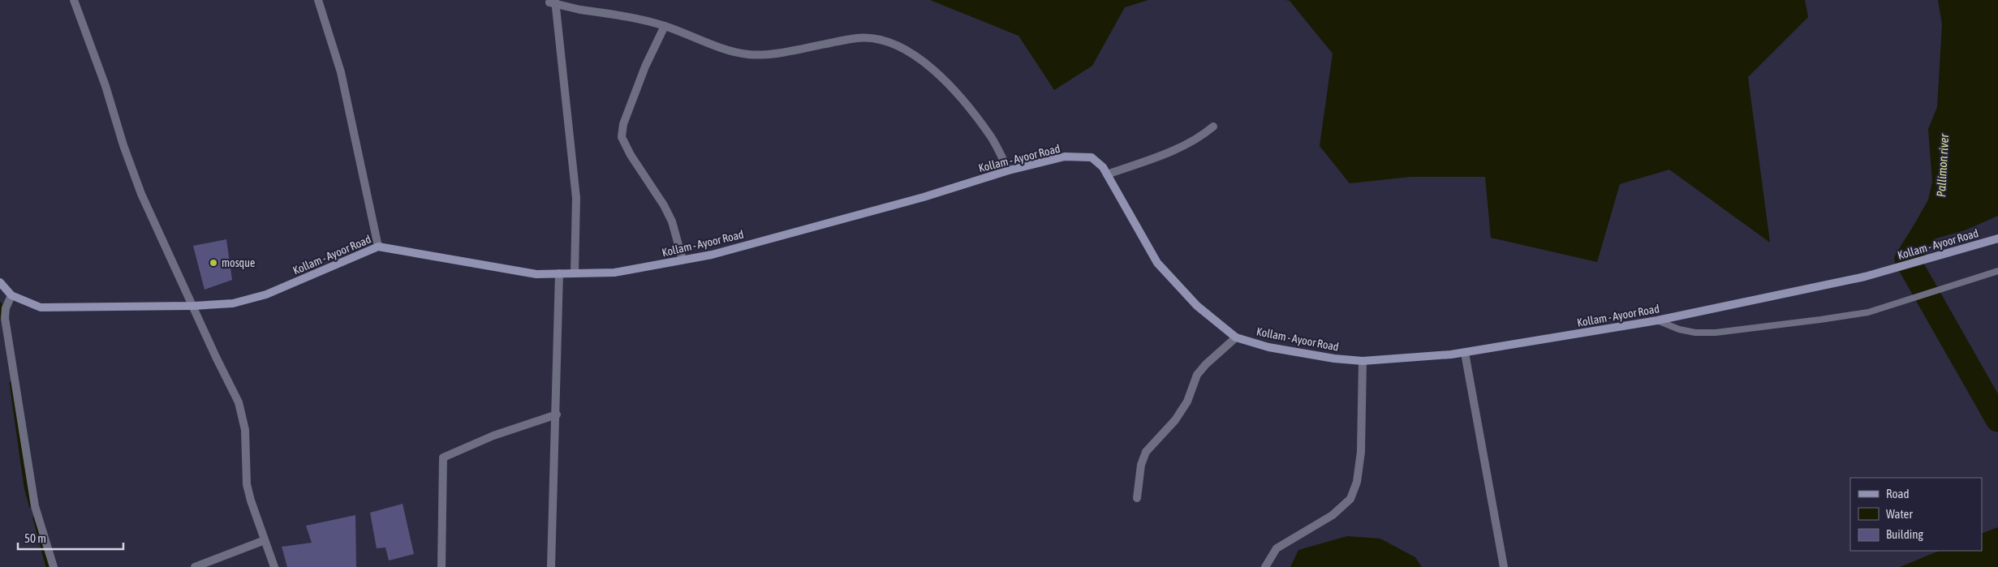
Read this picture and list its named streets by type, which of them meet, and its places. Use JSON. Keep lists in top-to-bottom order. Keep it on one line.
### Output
{"streets":{"main road":["Kollam - Ayoor Road"]},"water":["Pallimon river"],"places":["mosque"],"legend":["Road","Water","Building"],"scale_bar":"50 m"}
